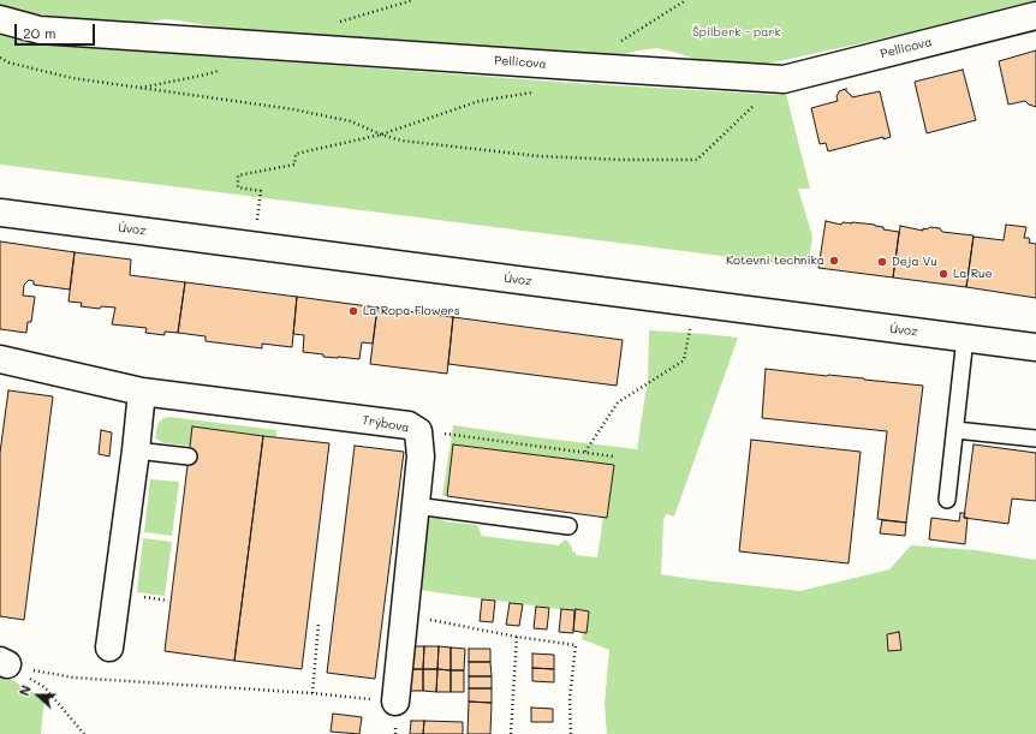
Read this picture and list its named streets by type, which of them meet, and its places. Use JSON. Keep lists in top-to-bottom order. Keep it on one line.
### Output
{"streets":{"street":["Pellicova","Úvoz","Trýbova"]},"parks":["Špilberk - park"],"places":["Kotevní technika","Deja Vu","La Rue","La Ropa Flowers"],"scale_bar":"20 m","north":"left"}
